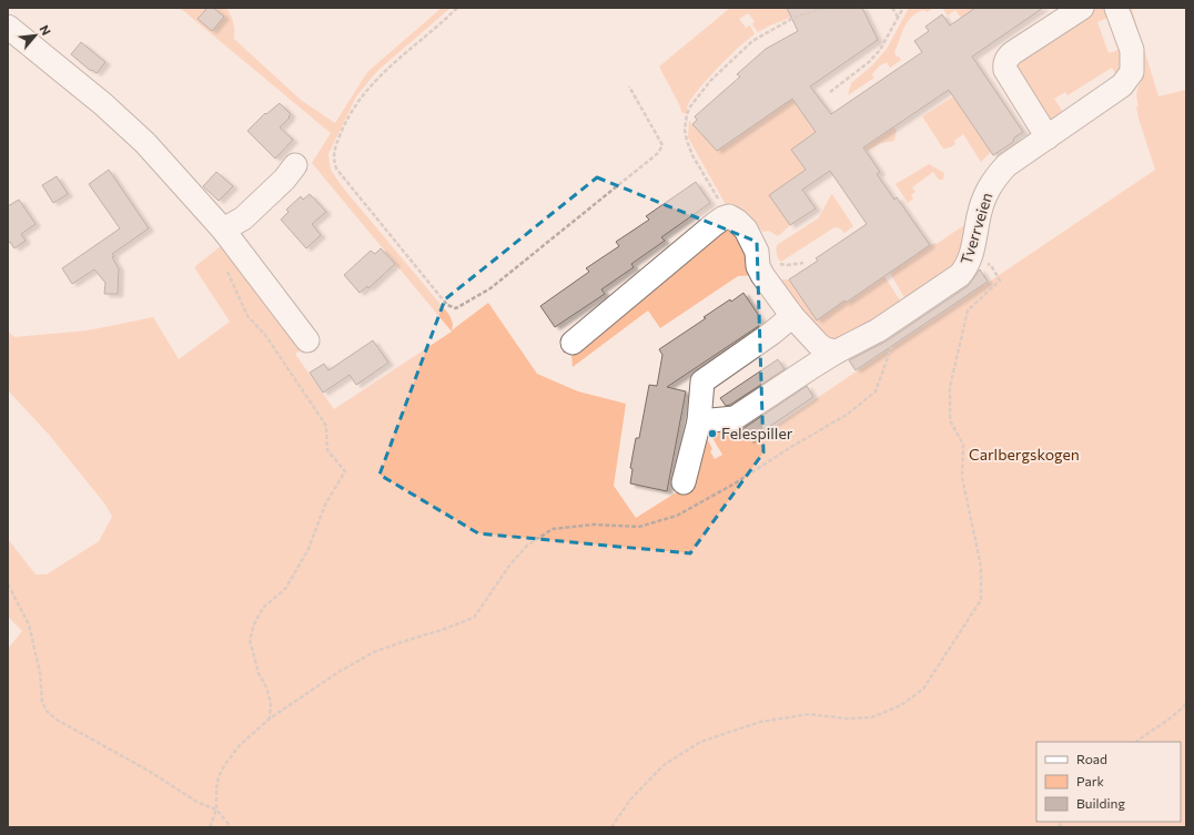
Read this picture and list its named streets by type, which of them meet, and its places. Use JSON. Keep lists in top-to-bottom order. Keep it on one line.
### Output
{"streets":{"street":["Tverrveien"]},"parks":["Carlbergskogen"],"places":["Felespiller"],"legend":["Road","Park","Building"],"north":"top right"}
